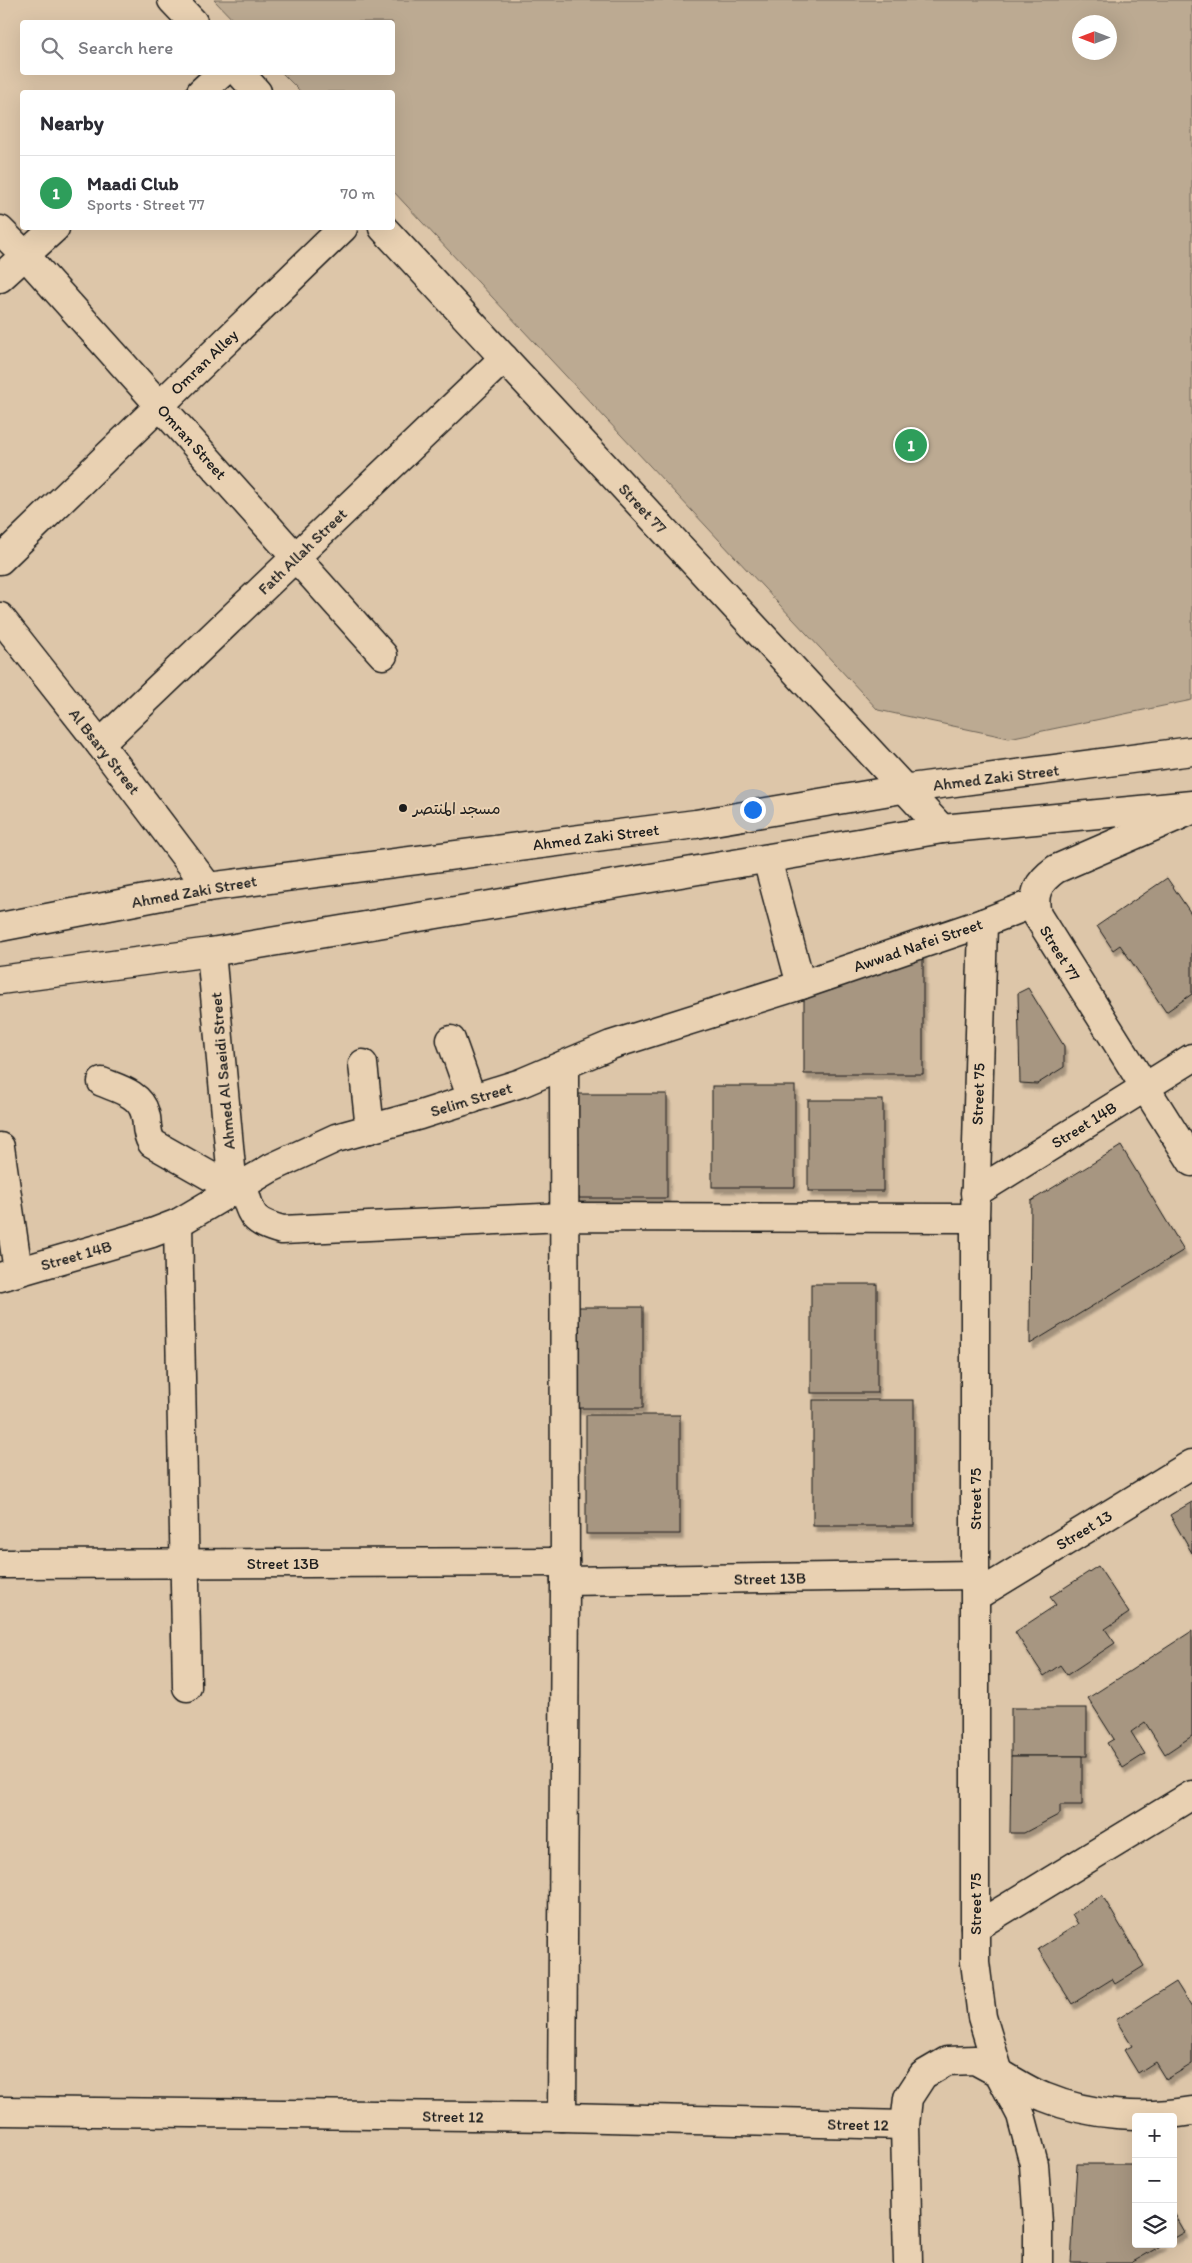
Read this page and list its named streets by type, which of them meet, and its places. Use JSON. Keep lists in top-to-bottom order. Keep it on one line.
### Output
{"streets":{"street":["Omran Alley","Omran Street","Street 77","Fath Allah Street","Al Bsary Street","Ahmed Zaki Street","Awwad Nafei Street","Ahmed Al Saeidi Street","Street 75","Selim Street","Street 14B","Street 13","Street 13B","Street 12"]},"crossings":[["Omran Alley","Omran Street"],["Omran Street","Fath Allah Street"],["Street 77","Fath Allah Street"],["Street 77","Ahmed Zaki Street"],["Street 77","Awwad Nafei Street"],["Street 77","Street 14B"],["Fath Allah Street","Al Bsary Street"],["Al Bsary Street","Ahmed Zaki Street"],["Awwad Nafei Street","Street 75"],["Awwad Nafei Street","Selim Street"],["Ahmed Al Saeidi Street","Street 75"],["Ahmed Al Saeidi Street","Selim Street"],["Ahmed Al Saeidi Street","Street 14B"],["Street 75","Street 14B"],["Street 75","Street 13"],["Street 75","Street 13B"],["Selim Street","Street 14B"],["Street 13","Street 13B"]],"places":["مسجد المنتصر"],"north":"left","page":{"search":"Search here","heading":"Nearby","list":[{"mark":"1","name":"Maadi Club","note":"Sports · Street 77","value":"70 m"}],"pins":"1","map_buttons":["+","−"]}}
